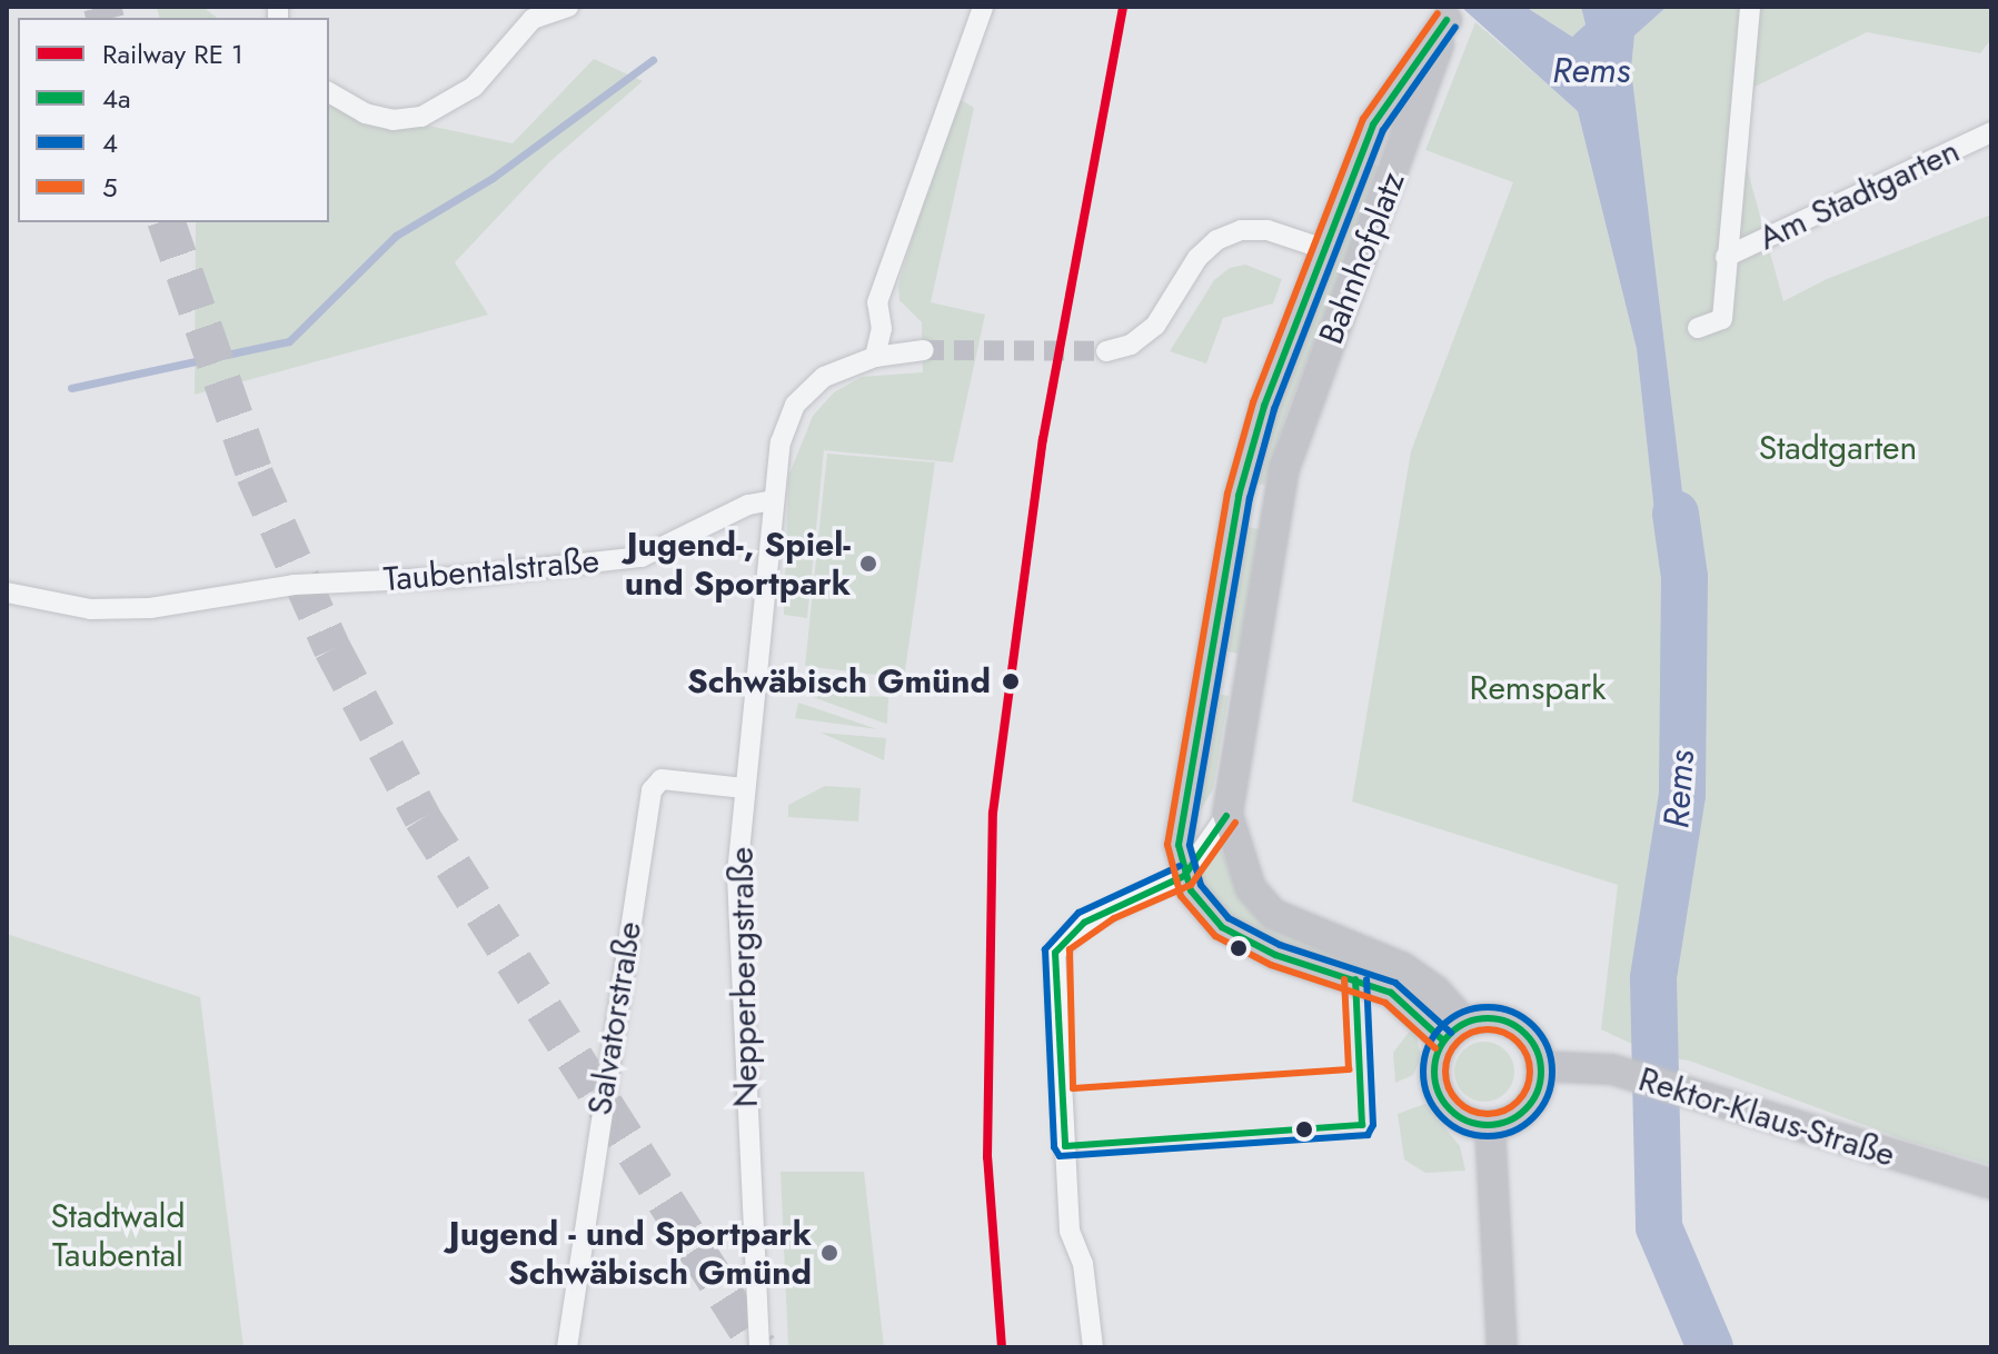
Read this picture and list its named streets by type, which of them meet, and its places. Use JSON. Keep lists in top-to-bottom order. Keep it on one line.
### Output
{"streets":{"main road":["Bahnhofplatz","Rektor-Klaus-Straße"],"street":["Am Stadtgarten","Taubentalstraße","Nepperbergstraße","Salvatorstraße"]},"crossings":[["Bahnhofplatz","Rektor-Klaus-Straße"],["Taubentalstraße","Nepperbergstraße"],["Nepperbergstraße","Salvatorstraße"]],"water":["Rems"],"parks":["Stadtgarten","Remspark","Stadtwald Taubental"],"places":["Jugend-, Spiel- und Sportpark","Schwäbisch Gmünd","Jugend - und Sportpark Schwäbisch Gmünd"],"lines":["transit line 5","transit line 4a","transit line 4"],"legend":["Railway RE 1","4a","4","5"]}
